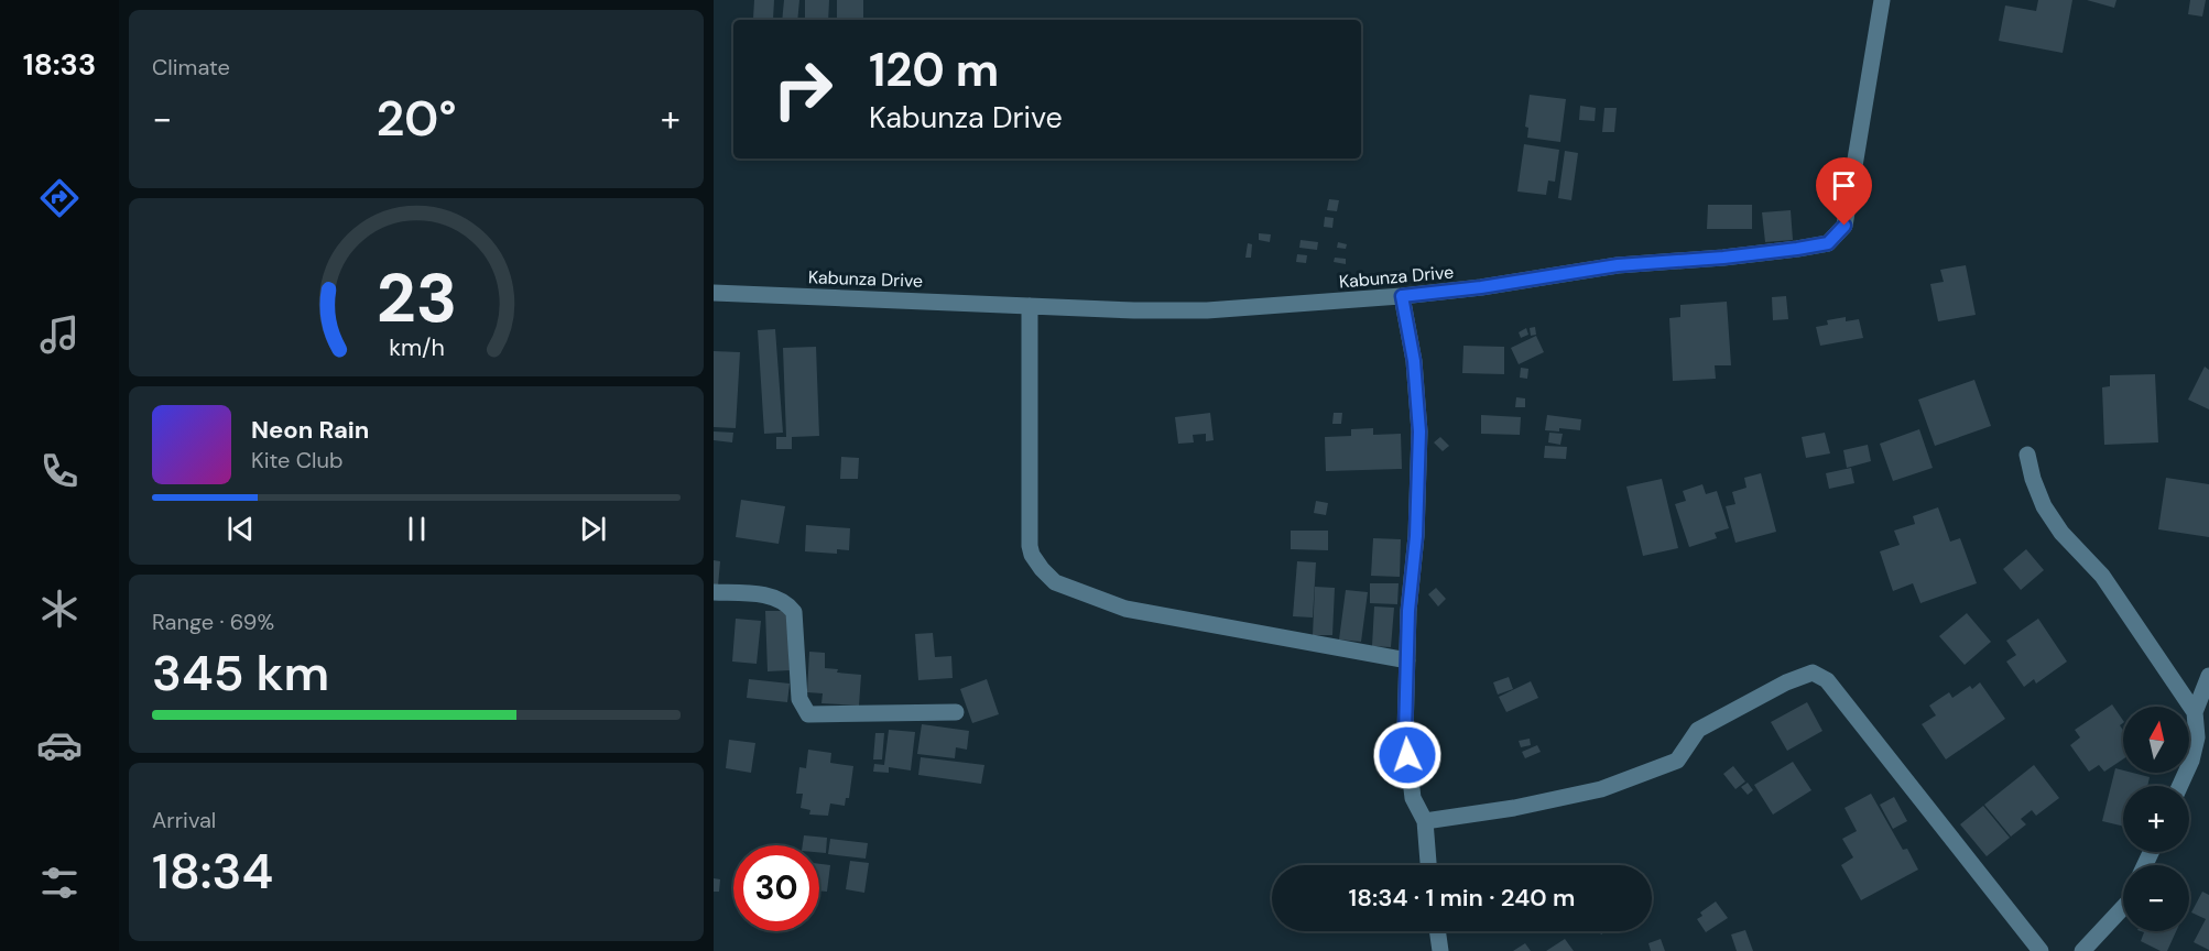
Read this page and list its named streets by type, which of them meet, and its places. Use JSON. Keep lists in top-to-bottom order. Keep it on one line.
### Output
{"streets":{"street":["Kabunza Drive"]},"north":"top","page":{"tabs":"18:33","tile":["Climate",["Range · 69%","345 km"],["Arrival","18:34"]],"turn":["120 m","Kabunza Drive"],"heat":["−","20°","+"],"song":["Neon Rain","Kite Club"],"map_buttons":["+","−"],"limit":"30","trip":"18:34 · 1 min · 240 m","gauge":["23","km/h"]}}
